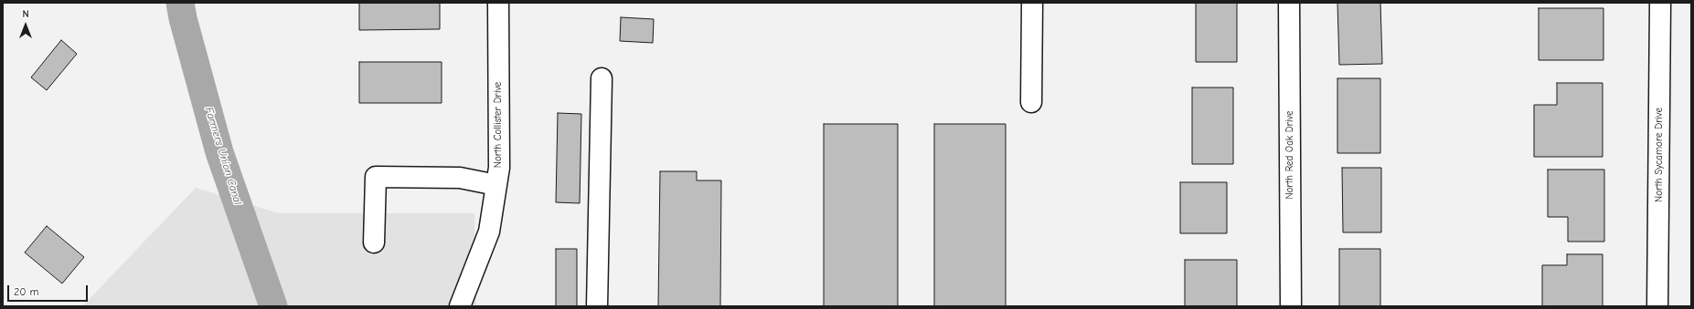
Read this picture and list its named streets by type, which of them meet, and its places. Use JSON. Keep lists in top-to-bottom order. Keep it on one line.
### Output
{"streets":{"street":["North Collister Drive","North Red Oak Drive","North Sycamore Drive"]},"water":["Farmers Union Canal"],"scale_bar":"20 m","north":"top"}
